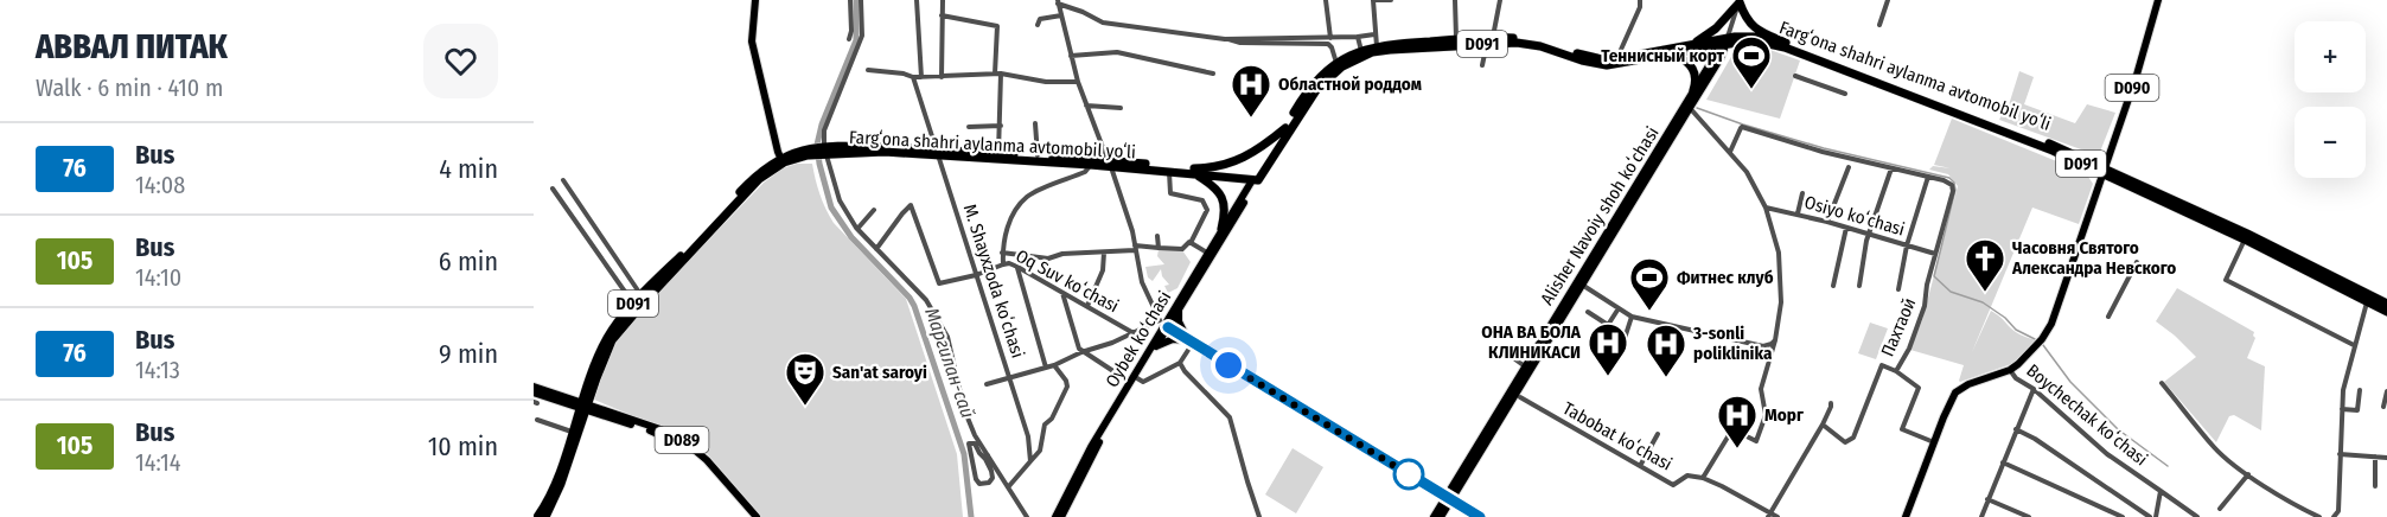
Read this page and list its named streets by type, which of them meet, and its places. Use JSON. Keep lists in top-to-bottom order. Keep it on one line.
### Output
{"streets":{"highway":["D091","Fargʻona shahri aylanma avtomobil yoʻli"],"main road":["D090","Alisher Navoiy shoh koʻchasi","Oybek ko‘chasi","D089"],"street":["Osiyo koʻchasi","M. Shayxzoda koʻchasi","Oq Suv koʻchasi","Пахтаой","Boychechak koʻchasi","Tabobat koʻchasi"]},"crossings":[["D091","Fargʻona shahri aylanma avtomobil yoʻli"],["Fargʻona shahri aylanma avtomobil yoʻli","D090"],["Fargʻona shahri aylanma avtomobil yoʻli","Alisher Navoiy shoh koʻchasi"],["Fargʻona shahri aylanma avtomobil yoʻli","M. Shayxzoda koʻchasi"],["Fargʻona shahri aylanma avtomobil yoʻli","Oq Suv koʻchasi"],["Fargʻona shahri aylanma avtomobil yoʻli","Oybek ko‘chasi"],["Fargʻona shahri aylanma avtomobil yoʻli","D089"],["Osiyo koʻchasi","Пахтаой"]],"water":["Маргилан-сай"],"places":{"sports":["Теннисный корт","Фитнес клуб"],"hospital":["Областной роддом","ОНА ВА БОЛА КЛИНИКАСИ","3-sonli poliklinika","Морг"],"church":["Часовня Святого Александра Невского"],"theatre":["San'at saroyi"]},"lines":["bus line 76"],"page":{"heading":["АВВАЛ ПИТАК","Walk · 6 min · 410 m"],"map_buttons":["+","−"],"list":[{"mark":"76","name":"Bus","note":"14:08","value":"4 min"},{"mark":"105","name":"Bus","note":"14:10","value":"6 min"},{"mark":"76","name":"Bus","note":"14:13","value":"9 min"},{"mark":"105","name":"Bus","note":"14:14","value":"10 min"}]}}
